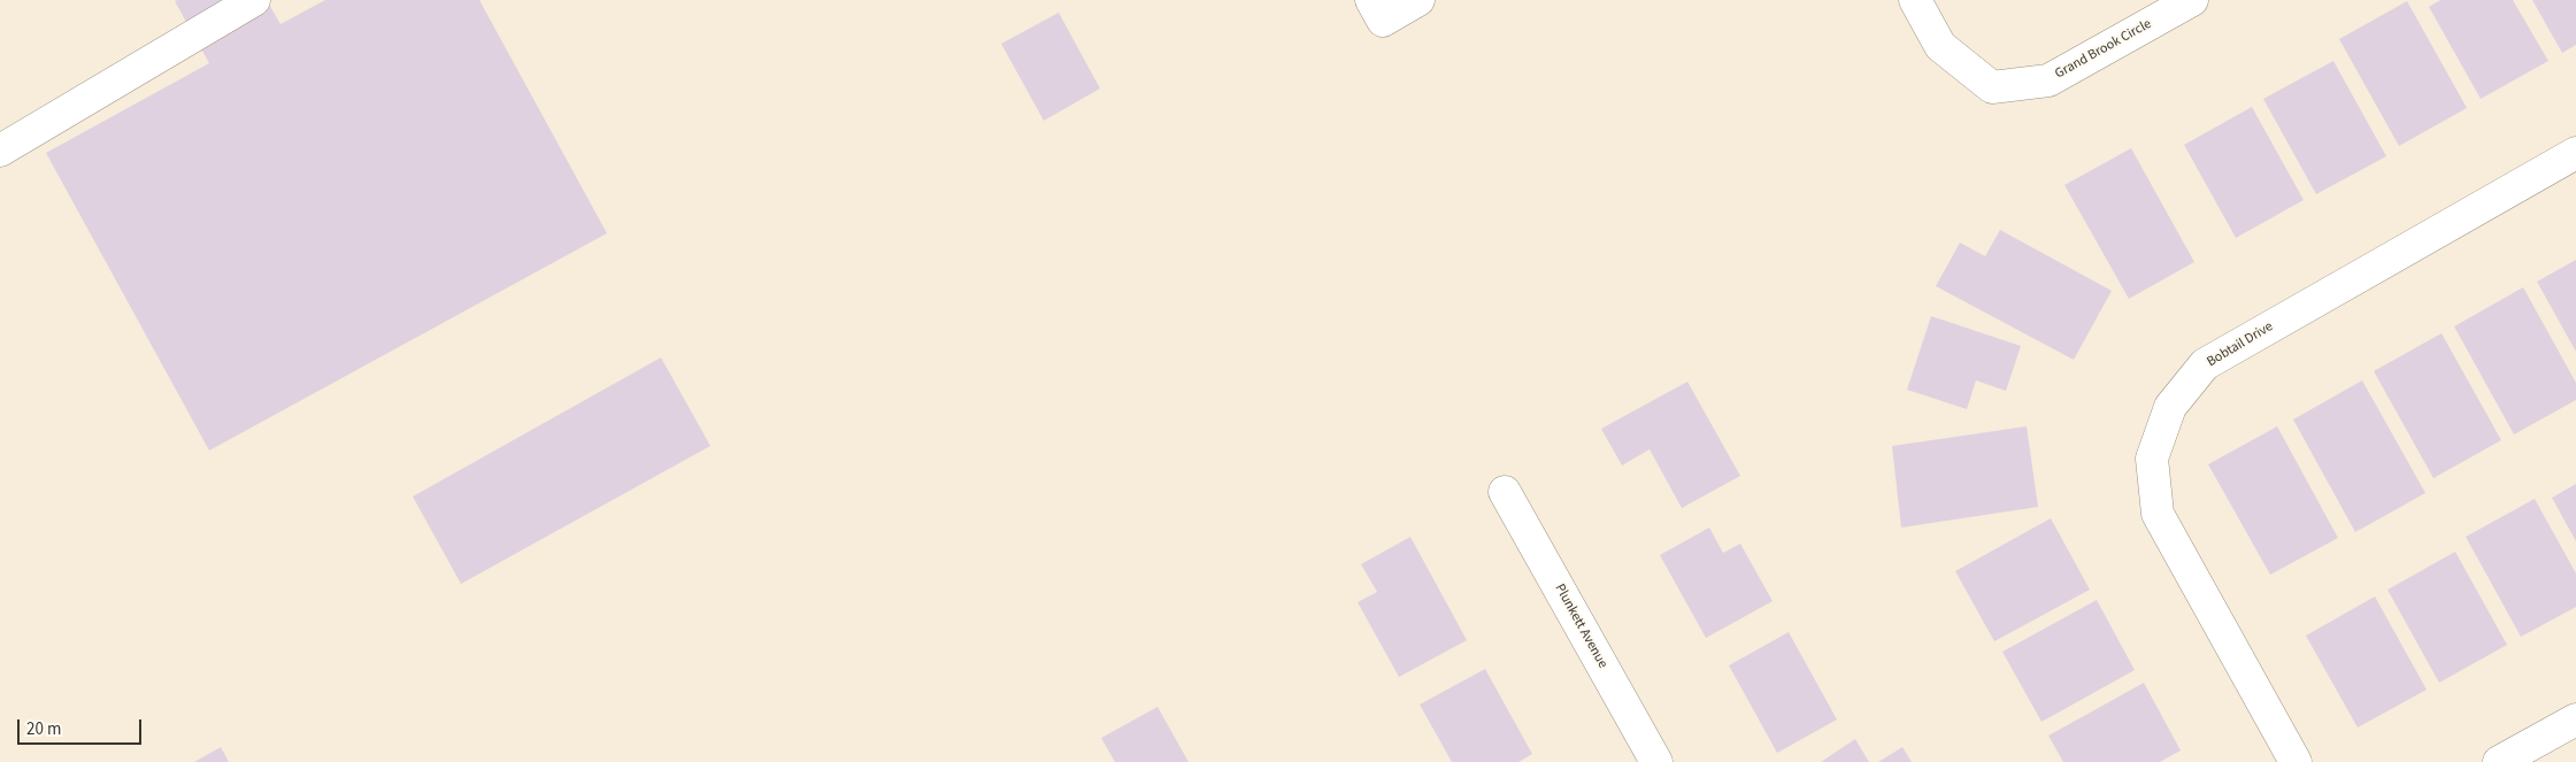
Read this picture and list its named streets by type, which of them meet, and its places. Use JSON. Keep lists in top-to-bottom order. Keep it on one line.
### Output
{"streets":{"street":["Grand Brook Circle","Bobtail Drive","Plunkett Avenue"]},"scale_bar":"20 m"}
